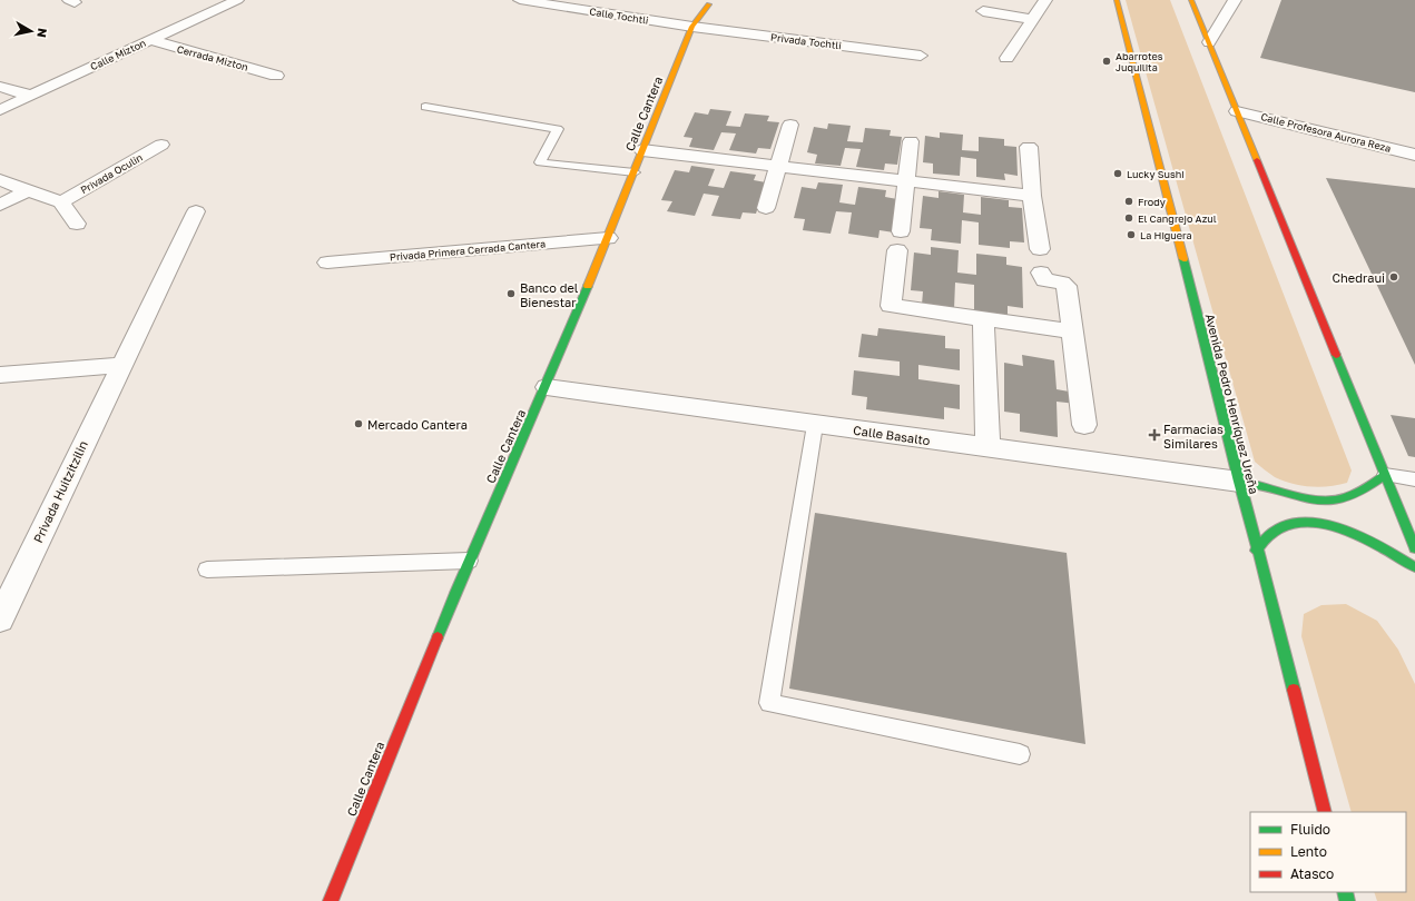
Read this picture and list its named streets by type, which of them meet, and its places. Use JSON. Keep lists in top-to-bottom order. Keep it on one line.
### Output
{"streets":{"main road":["Calle Cantera","Avenida Pedro Henríquez Ureña"],"street":["Calle Tochtli","Privada Tochtli","Calle Mizton","Cerrada Mizton","Calle Profesora Aurora Reza","Privada Oculin","Privada Primera Cerrada Cantera","Calle Basalto","Privada Huitzitzilin"]},"crossings":[["Calle Tochtli","Privada Tochtli"],["Calle Tochtli","Calle Cantera"],["Privada Tochtli","Calle Cantera"],["Calle Mizton","Cerrada Mizton"],["Calle Cantera","Privada Primera Cerrada Cantera"],["Calle Cantera","Calle Basalto"],["Avenida Pedro Henríquez Ureña","Calle Basalto"]],"places":{"other":["Abarrotes Juquilita","Lucky Sushi","Frody","El Cangrejo Azul","La Higuera","Chedraui","Banco del Bienestar","Mercado Cantera"],"health":["Farmacias Similares"]},"legend":["Fluido","Lento","Atasco"],"north":"right"}
